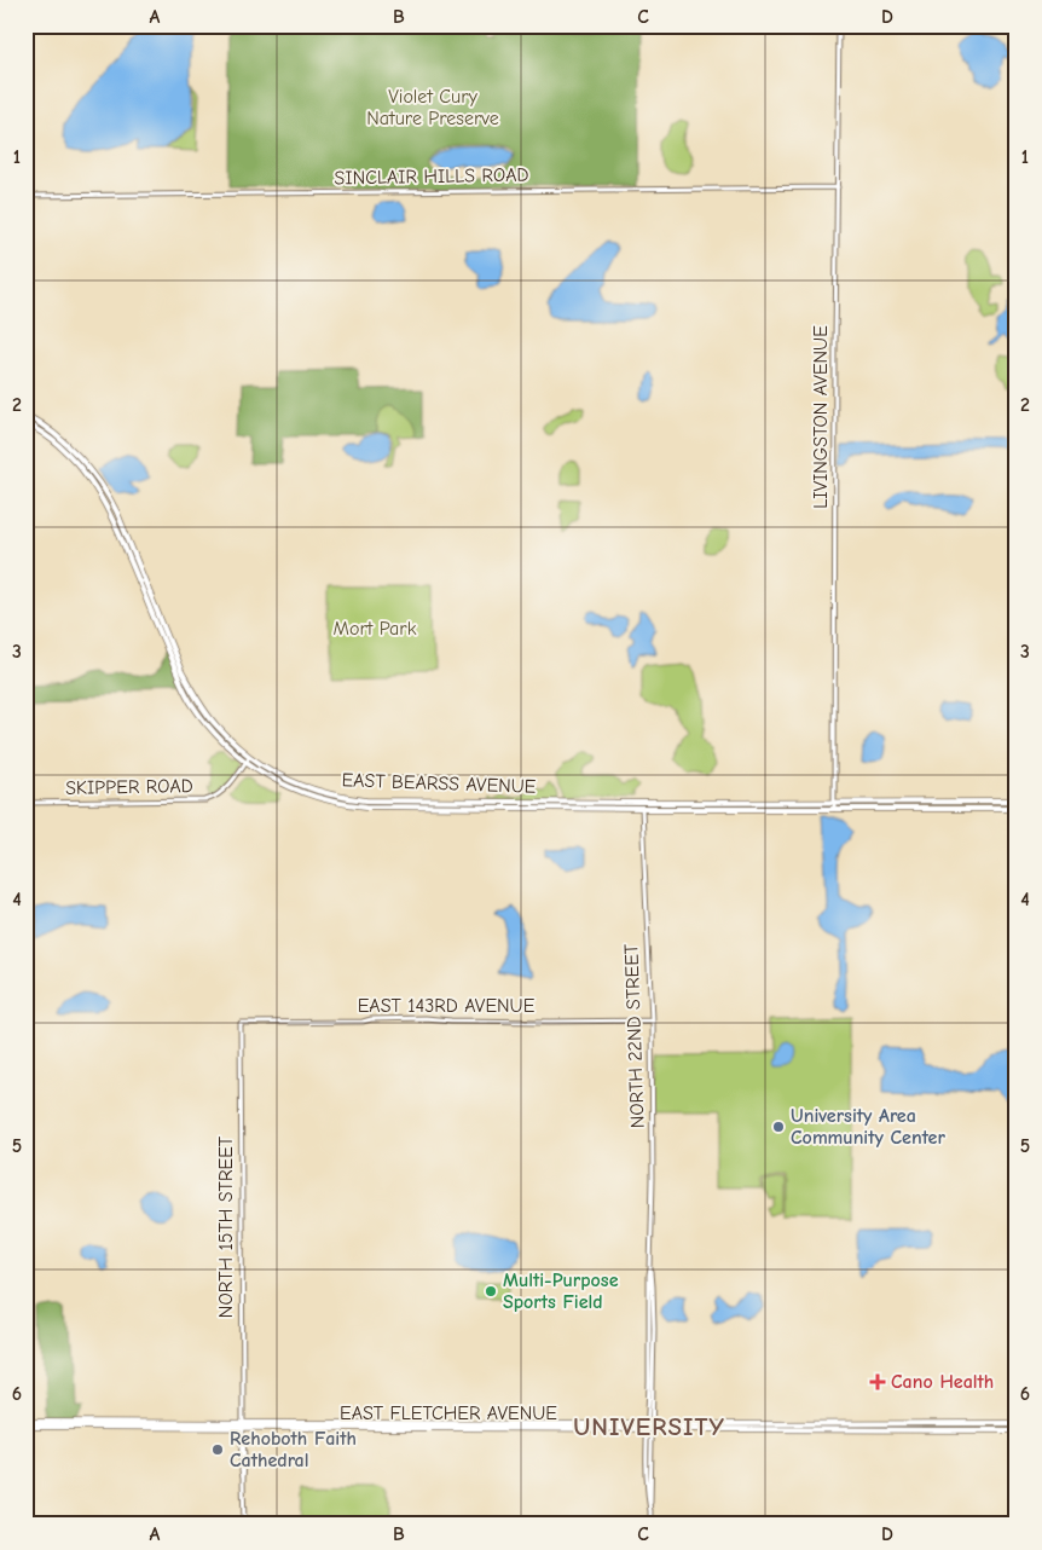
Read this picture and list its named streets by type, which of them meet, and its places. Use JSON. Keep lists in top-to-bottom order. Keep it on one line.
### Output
{"streets":{"main road":["EAST BEARSS AVENUE","EAST FLETCHER AVENUE"],"street":["SINCLAIR HILLS ROAD","LIVINGSTON AVENUE","SKIPPER ROAD","EAST 143RD AVENUE","NORTH 22ND STREET","NORTH 15TH STREET"]},"crossings":[["SINCLAIR HILLS ROAD","LIVINGSTON AVENUE"],["LIVINGSTON AVENUE","EAST BEARSS AVENUE"],["EAST BEARSS AVENUE","SKIPPER ROAD"],["EAST BEARSS AVENUE","NORTH 22ND STREET"],["EAST 143RD AVENUE","NORTH 22ND STREET"],["EAST 143RD AVENUE","NORTH 15TH STREET"],["NORTH 22ND STREET","EAST FLETCHER AVENUE"],["NORTH 15TH STREET","EAST FLETCHER AVENUE"]],"districts":["UNIVERSITY"],"parks":["Violet Cury Nature Preserve","Mort Park"],"places":{"other":["University Area Community Center","Multi-Purpose Sports Field","Rehoboth Faith Cathedral"],"health":["Cano Health"]},"grid":{"columns":["A","B","C","D"],"rows":["1","2","3","4","5","6"]}}
